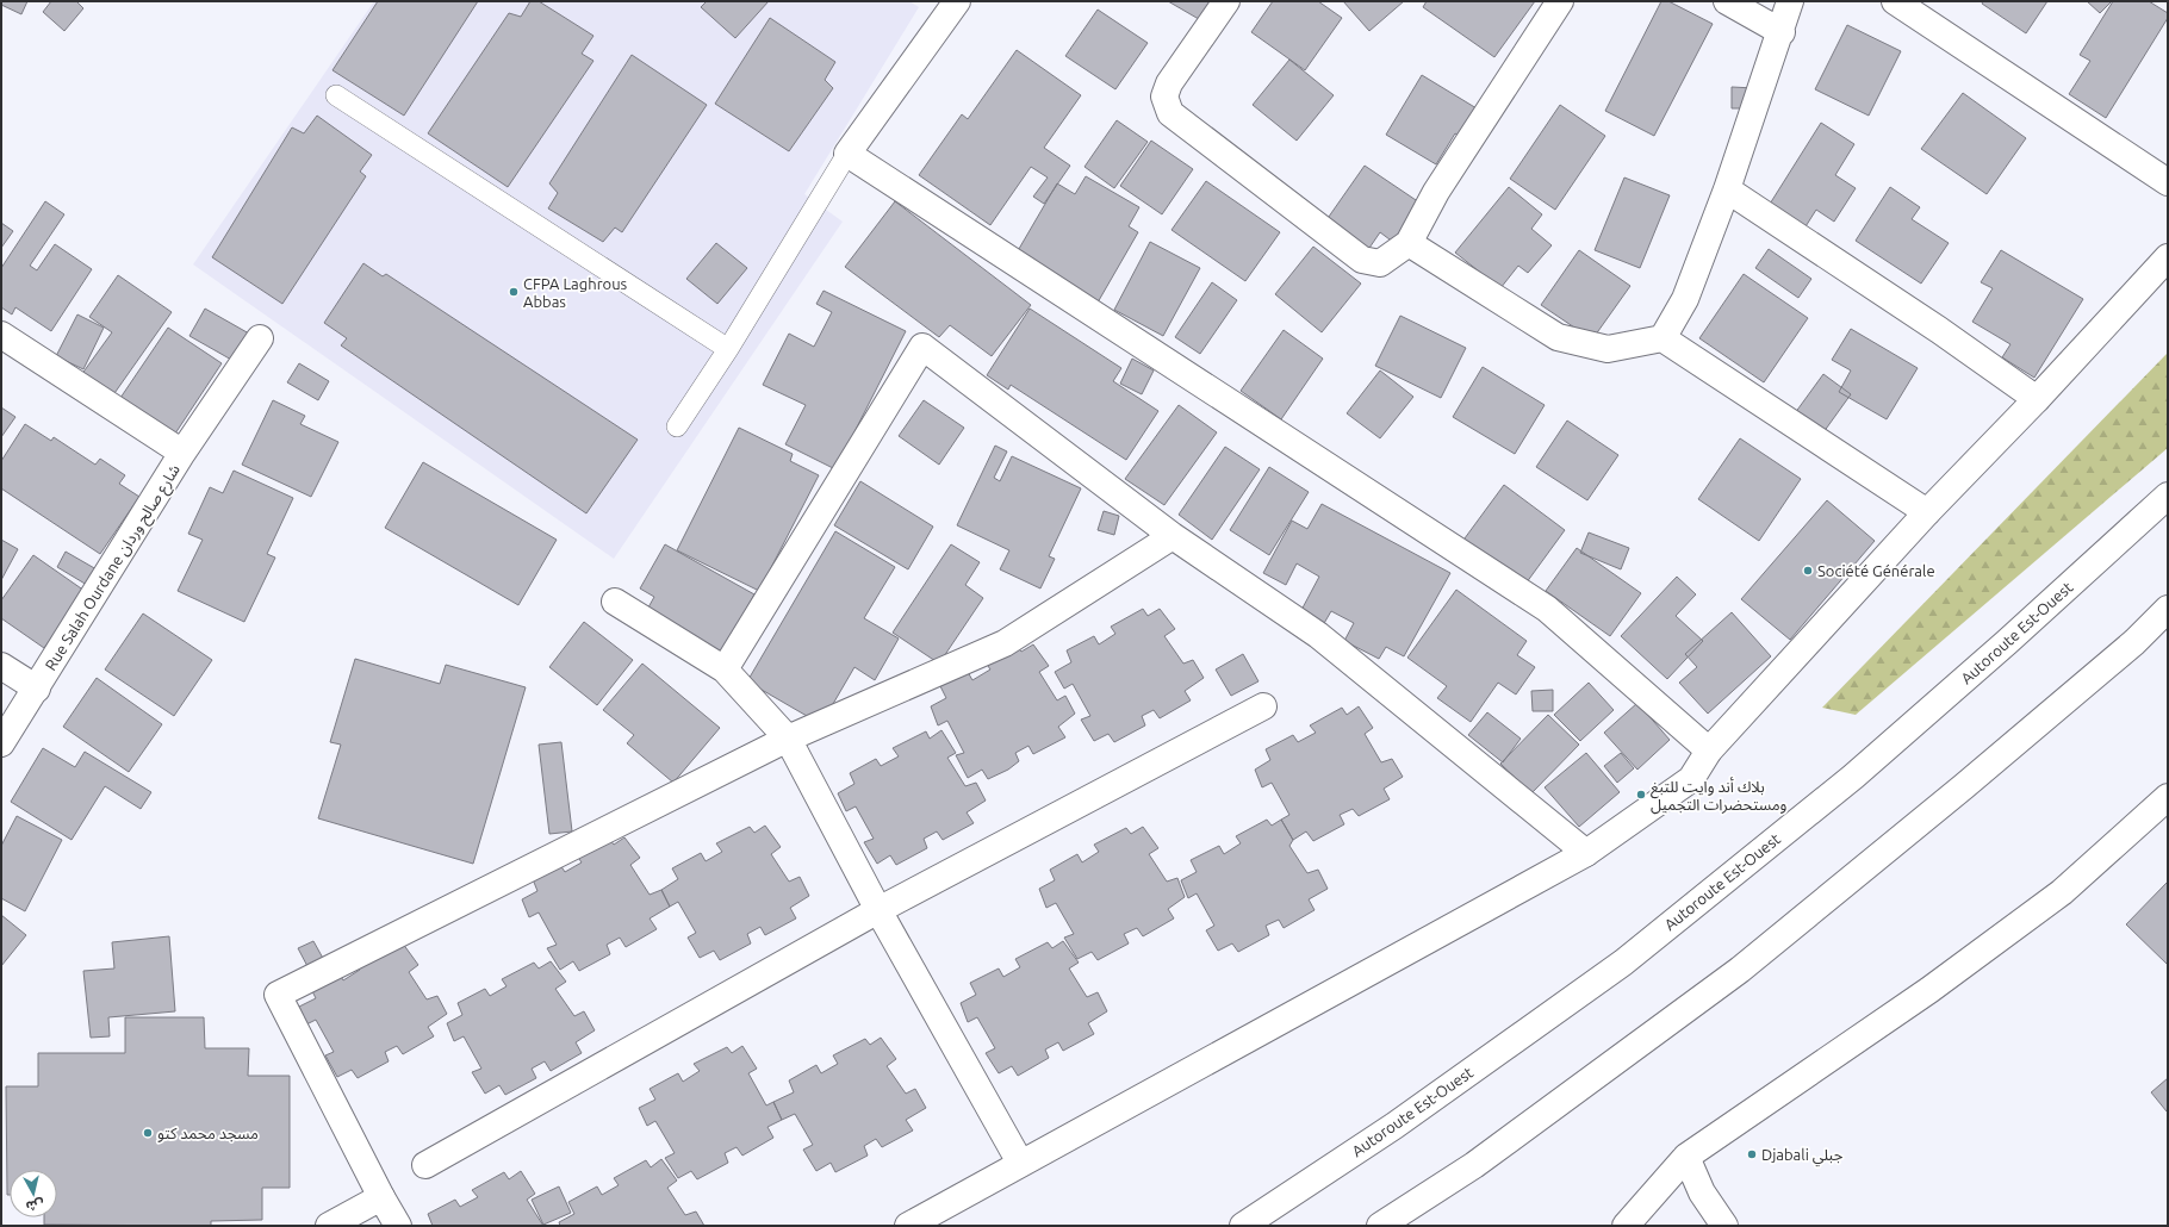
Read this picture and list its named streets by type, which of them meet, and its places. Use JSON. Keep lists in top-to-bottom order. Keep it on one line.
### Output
{"streets":{"main road":["Rue Salah Ourdane شارع صالح وردان","Autoroute Est-Ouest"]},"places":["CFPA Laghrous Abbas","Société Générale","بلاك أند وايت للتبغ ومستحضرات التجميل","مسجد محمد كتو","Djabali جبلي"],"north":"bottom"}
